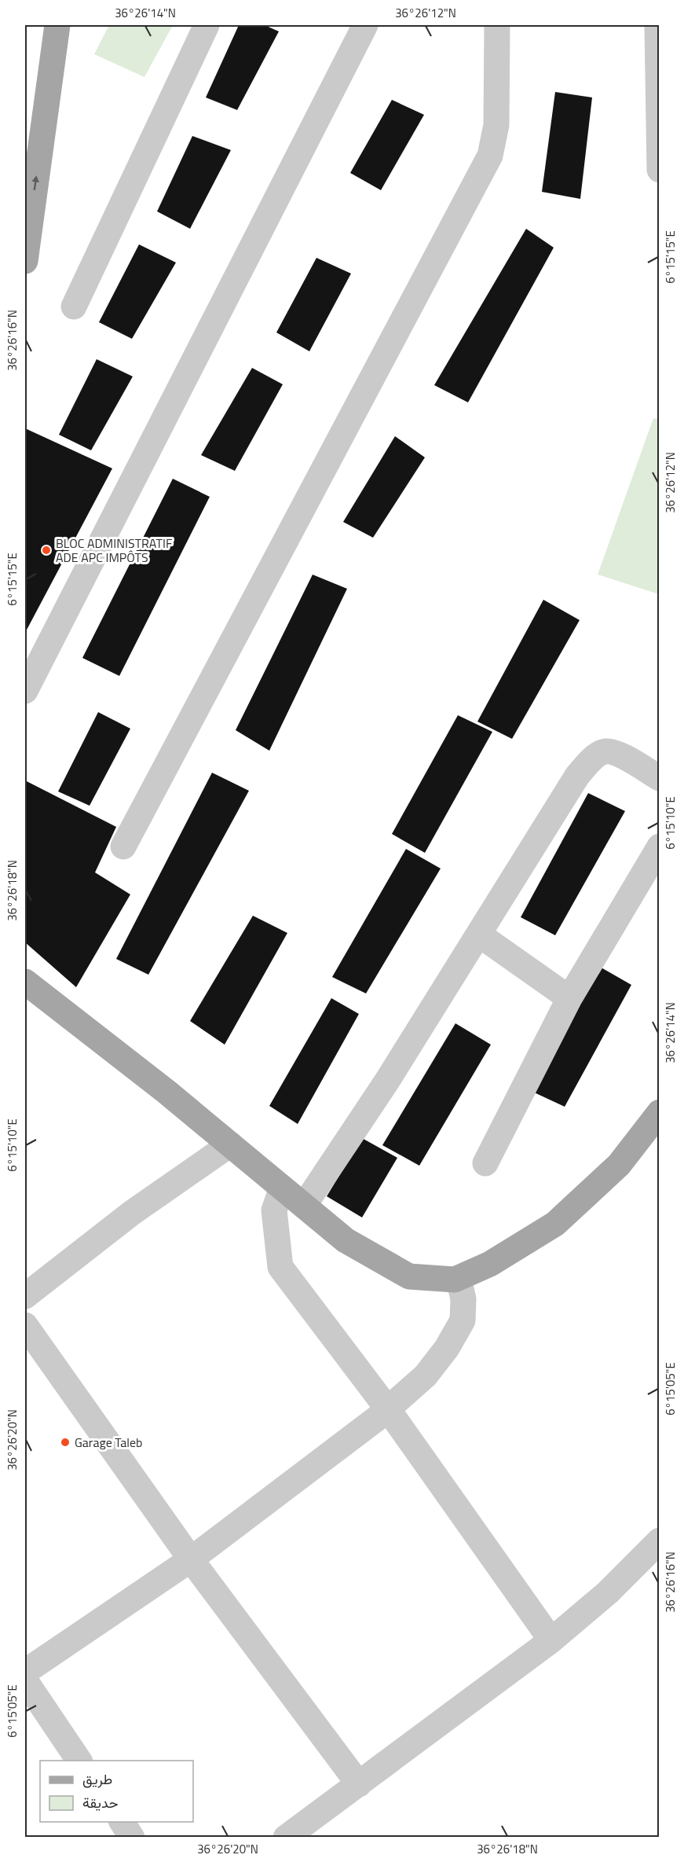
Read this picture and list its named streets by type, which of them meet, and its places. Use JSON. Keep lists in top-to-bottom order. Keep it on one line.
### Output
{"places":["BLOC ADMINISTRATIF ADE APC IMPÔTS","Garage Taleb"],"legend":["طريق","حديقة"],"coordinates":["36°26'14\"N","36°26'12\"N","6°15'15\"E","36°26'16\"N","6°15'10\"E","36°26'18\"N","6°15'05\"E","36°26'20\"N"]}
